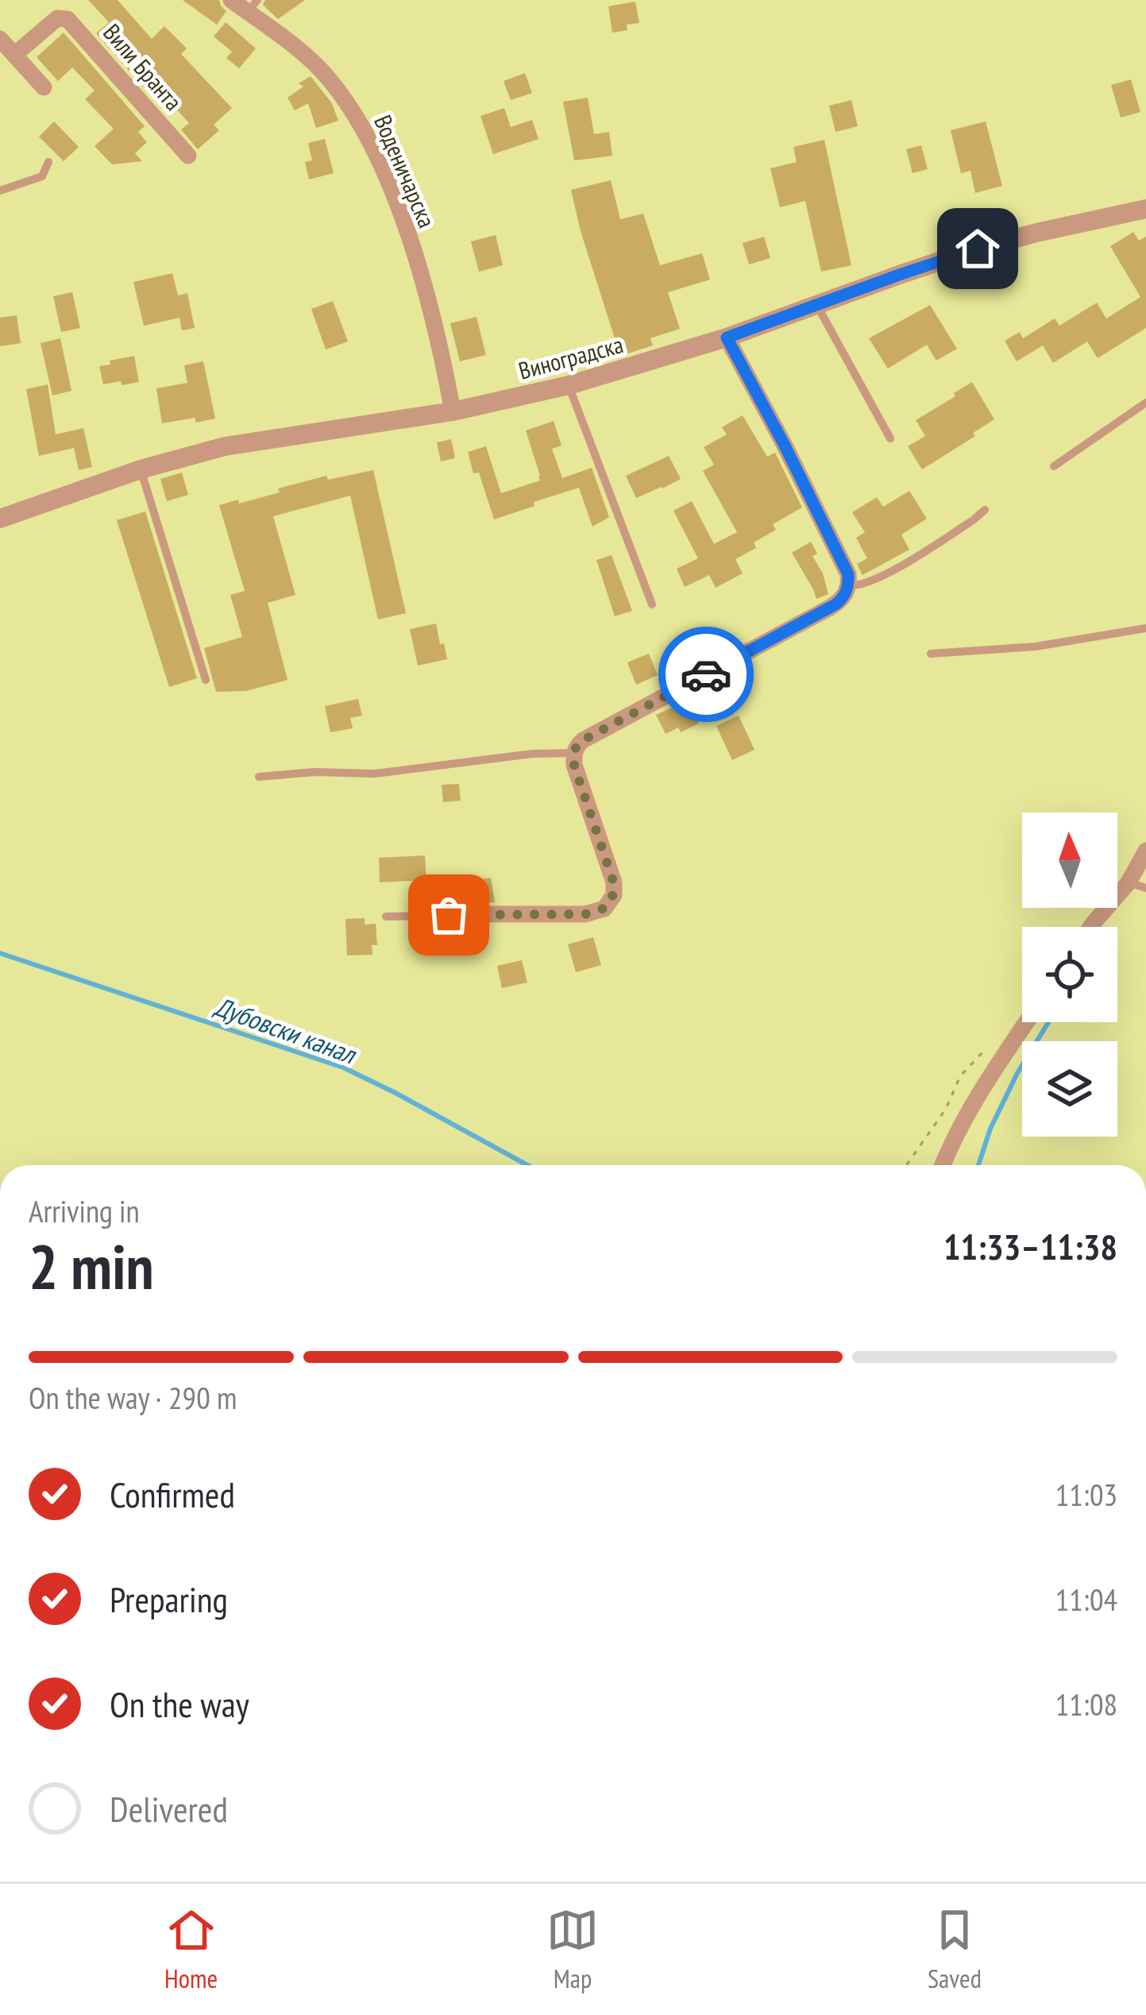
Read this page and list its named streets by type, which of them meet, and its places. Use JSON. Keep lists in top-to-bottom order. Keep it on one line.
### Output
{"streets":{"street":["Вили Бранта","Воденичарска","Виноградска"]},"crossings":[["Воденичарска","Виноградска"]],"water":["Дубовски канал"],"north":"top","page":{"heading":["2 min","Arriving in","11:33–11:38"],"bar":"On the way · 290 m","list":[["Confirmed","11:03"],["Preparing","11:04"],["On the way","11:08"],"Delivered"],"tabs":["Home","Map","Saved"]}}
